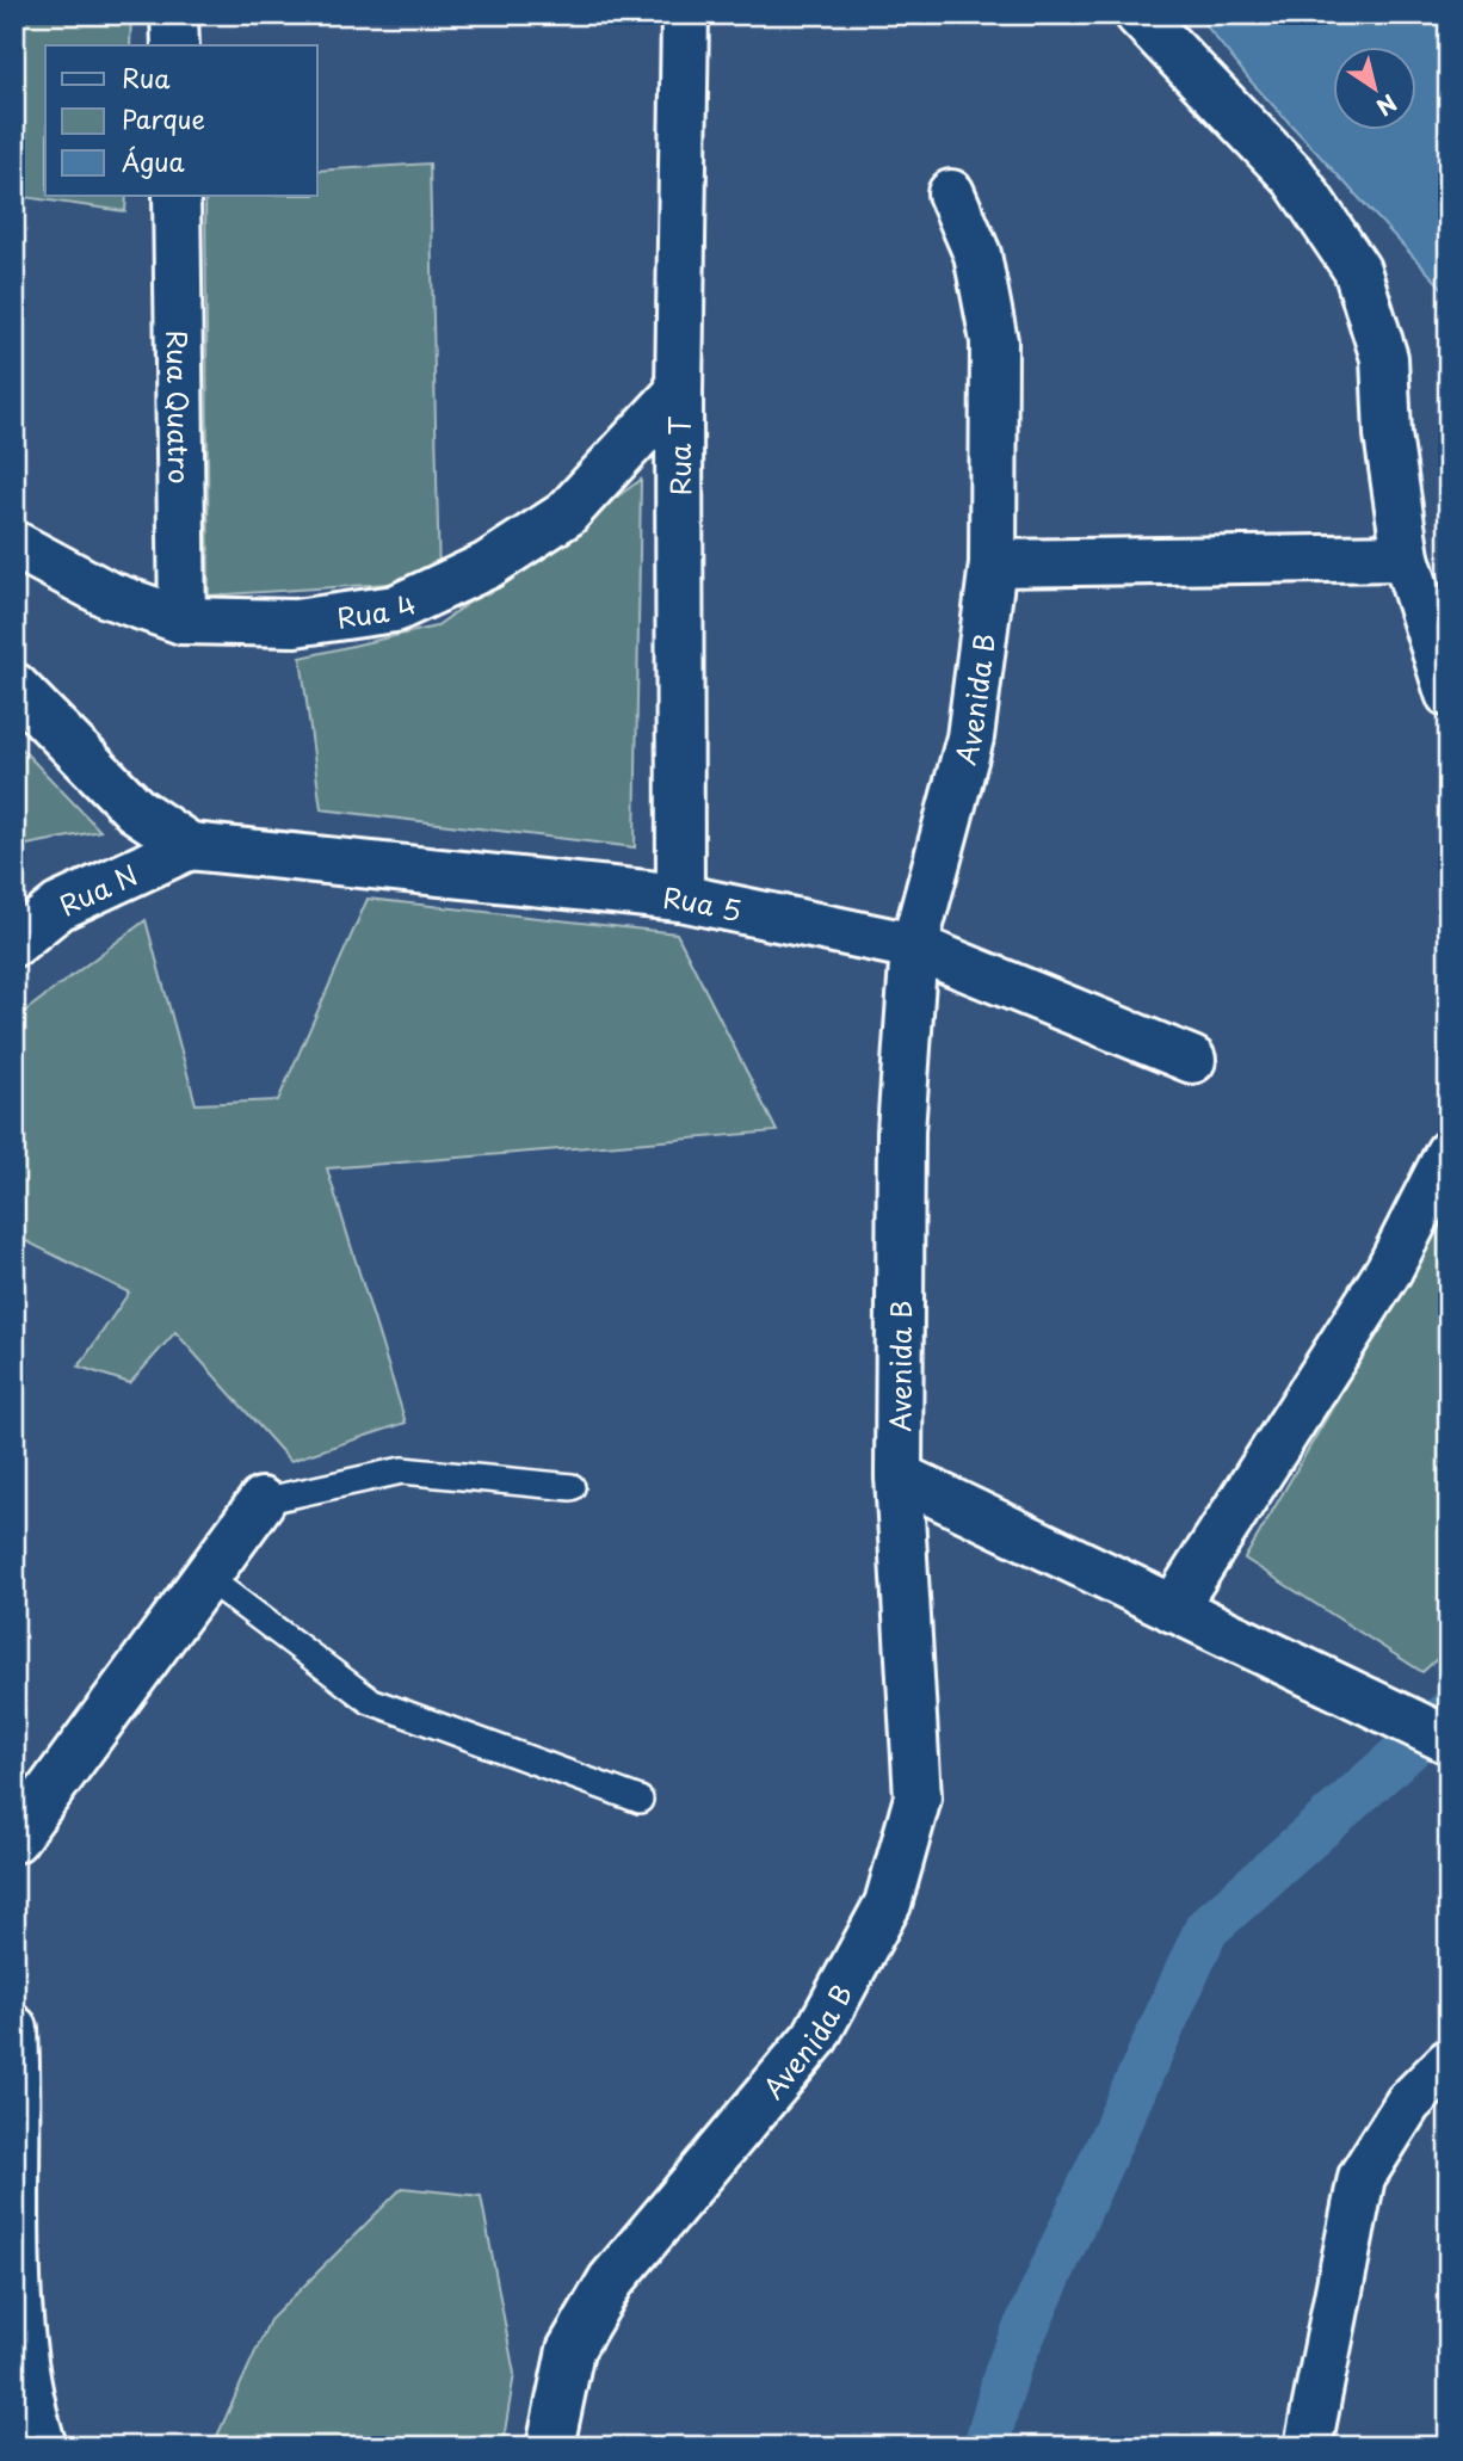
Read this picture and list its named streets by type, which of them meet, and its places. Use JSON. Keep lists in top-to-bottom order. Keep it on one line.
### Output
{"streets":{"street":["Rua Quatro","Rua T","Rua 4","Avenida B","Rua N","Rua 5"]},"crossings":[["Rua Quatro","Rua 4"],["Rua T","Rua 4"],["Rua T","Rua 5"],["Avenida B","Rua 5"],["Rua N","Rua 5"]],"legend":["Rua","Parque","Água"],"north":"bottom right"}
